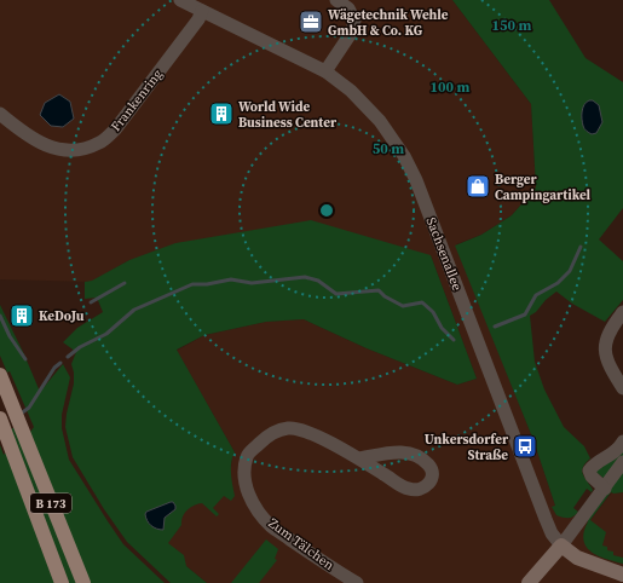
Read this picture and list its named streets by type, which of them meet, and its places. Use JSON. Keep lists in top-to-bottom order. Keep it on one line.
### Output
{"streets":{"main road":["B 173"],"street":["Frankenring","Sachsenallee","Zum Tälchen"]},"crossings":[["Frankenring","Sachsenallee"]],"places":{"office":["Wägetechnik Wehle GmbH & Co. KG"],"building":["World Wide Business Center","KeDoJu"],"shop":["Berger Campingartikel"],"bus stop":["Unkersdorfer Straße"]},"rings":["150 m","100 m","50 m"]}
